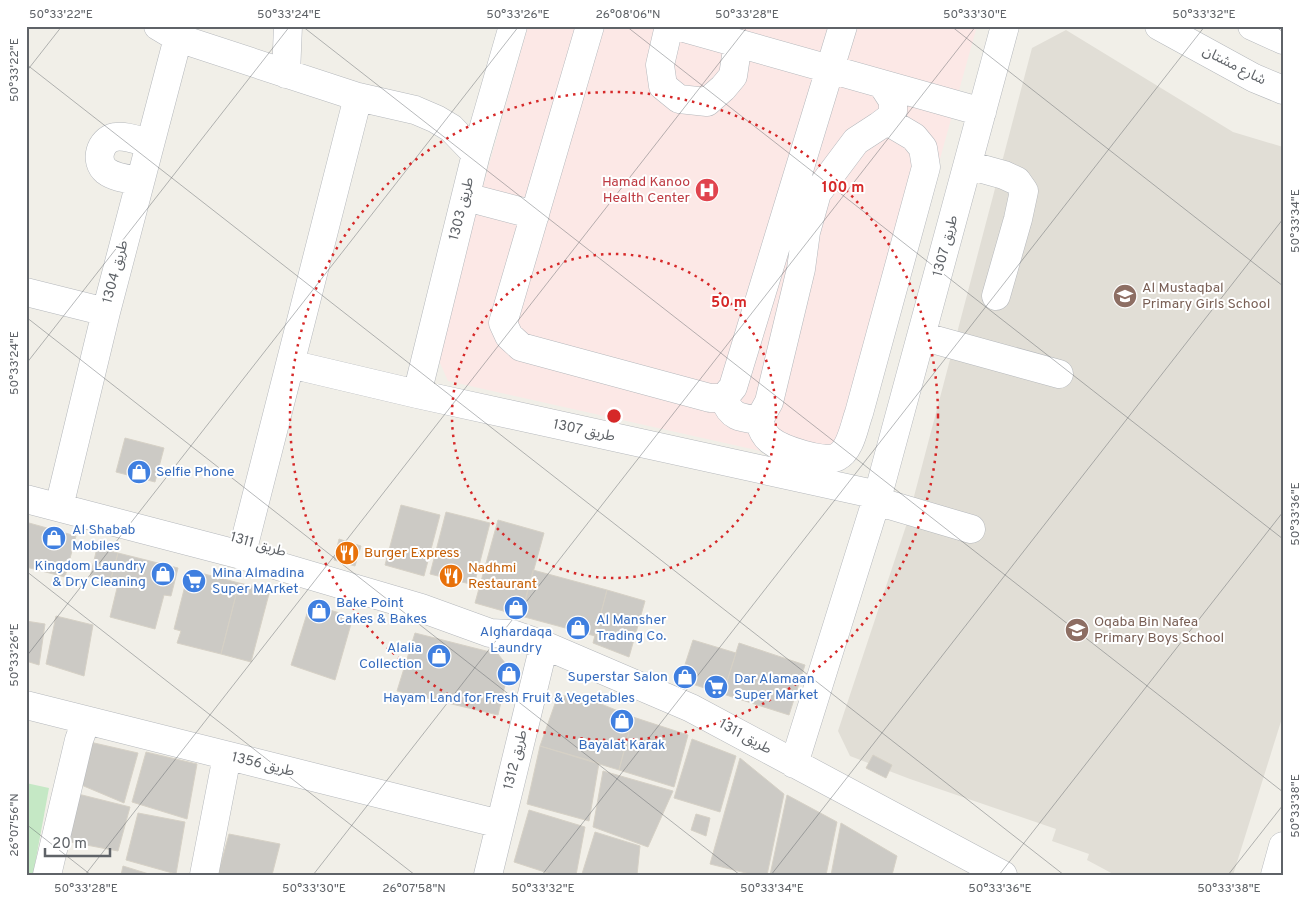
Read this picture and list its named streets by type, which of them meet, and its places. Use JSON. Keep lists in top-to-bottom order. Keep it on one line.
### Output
{"streets":{"street":["شارع مشتان","طريق 1303","طريق 1307","طريق 1304","طريق 1311","طريق 1312","طريق 1356"]},"crossings":[["طريق 1303","طريق 1307"],["طريق 1303","طريق 1304"],["طريق 1307","طريق 1311"],["طريق 1304","طريق 1311"],["طريق 1311","طريق 1312"],["طريق 1312","طريق 1356"]],"places":{"hospital":["Hamad Kanoo Health Center"],"school or university":["Al Mustaqbal Primary Girls School","Oqaba Bin Nafea Primary Boys School"],"shop":["Selfie Phone","Al Shabab Mobiles","Kingdom Laundry & Dry Cleaning","Alghardaqa Laundry","Bake Point Cakes & Bakes","Al Mansher Trading Co.","Alalia Collection","Hayam Land for Fresh Fruit & Vegetables","Superstar Salon","Bayalat Karak"],"restaurant":["Burger Express","Nadhmi Restaurant"],"supermarket":["Mina Almadina Super MArket","Dar Alamaan Super Market"]},"scale_bar":"20 m","coordinates":["50°33'22\"E","50°33'24\"E","50°33'26\"E","26°08'06\"N","50°33'28\"E","50°33'30\"E","50°33'32\"E","50°33'34\"E","50°33'36\"E","50°33'38\"E","26°07'56\"N","26°07'58\"N"],"rings":["100 m","50 m"]}
